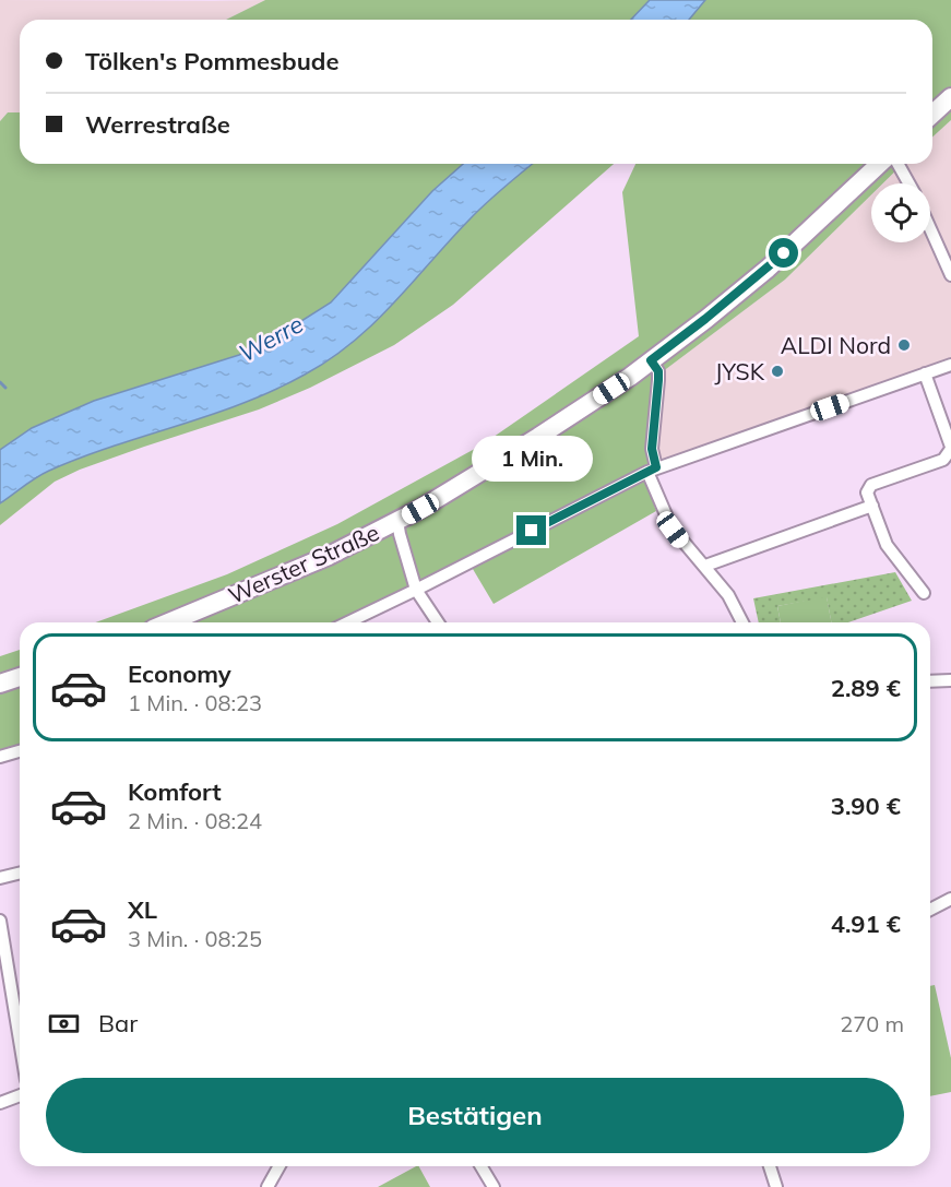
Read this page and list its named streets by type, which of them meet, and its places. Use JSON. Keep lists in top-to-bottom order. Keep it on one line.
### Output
{"streets":{"main road":["Werster Straße"]},"water":["Werre"],"places":["ALDI Nord","JYSK"],"page":{"banner":["Tölken's Pommesbude","Werrestraße"],"bubble":"1 Min.","list":[{"name":"Economy","note":"1 Min. · 08:23","value":"2.89 €"},{"name":"Komfort","note":"2 Min. · 08:24","value":"3.90 €"},{"name":"XL","note":"3 Min. · 08:25","value":"4.91 €"}],"pay":["Bar","270 m"],"buttons":"Bestätigen"}}
